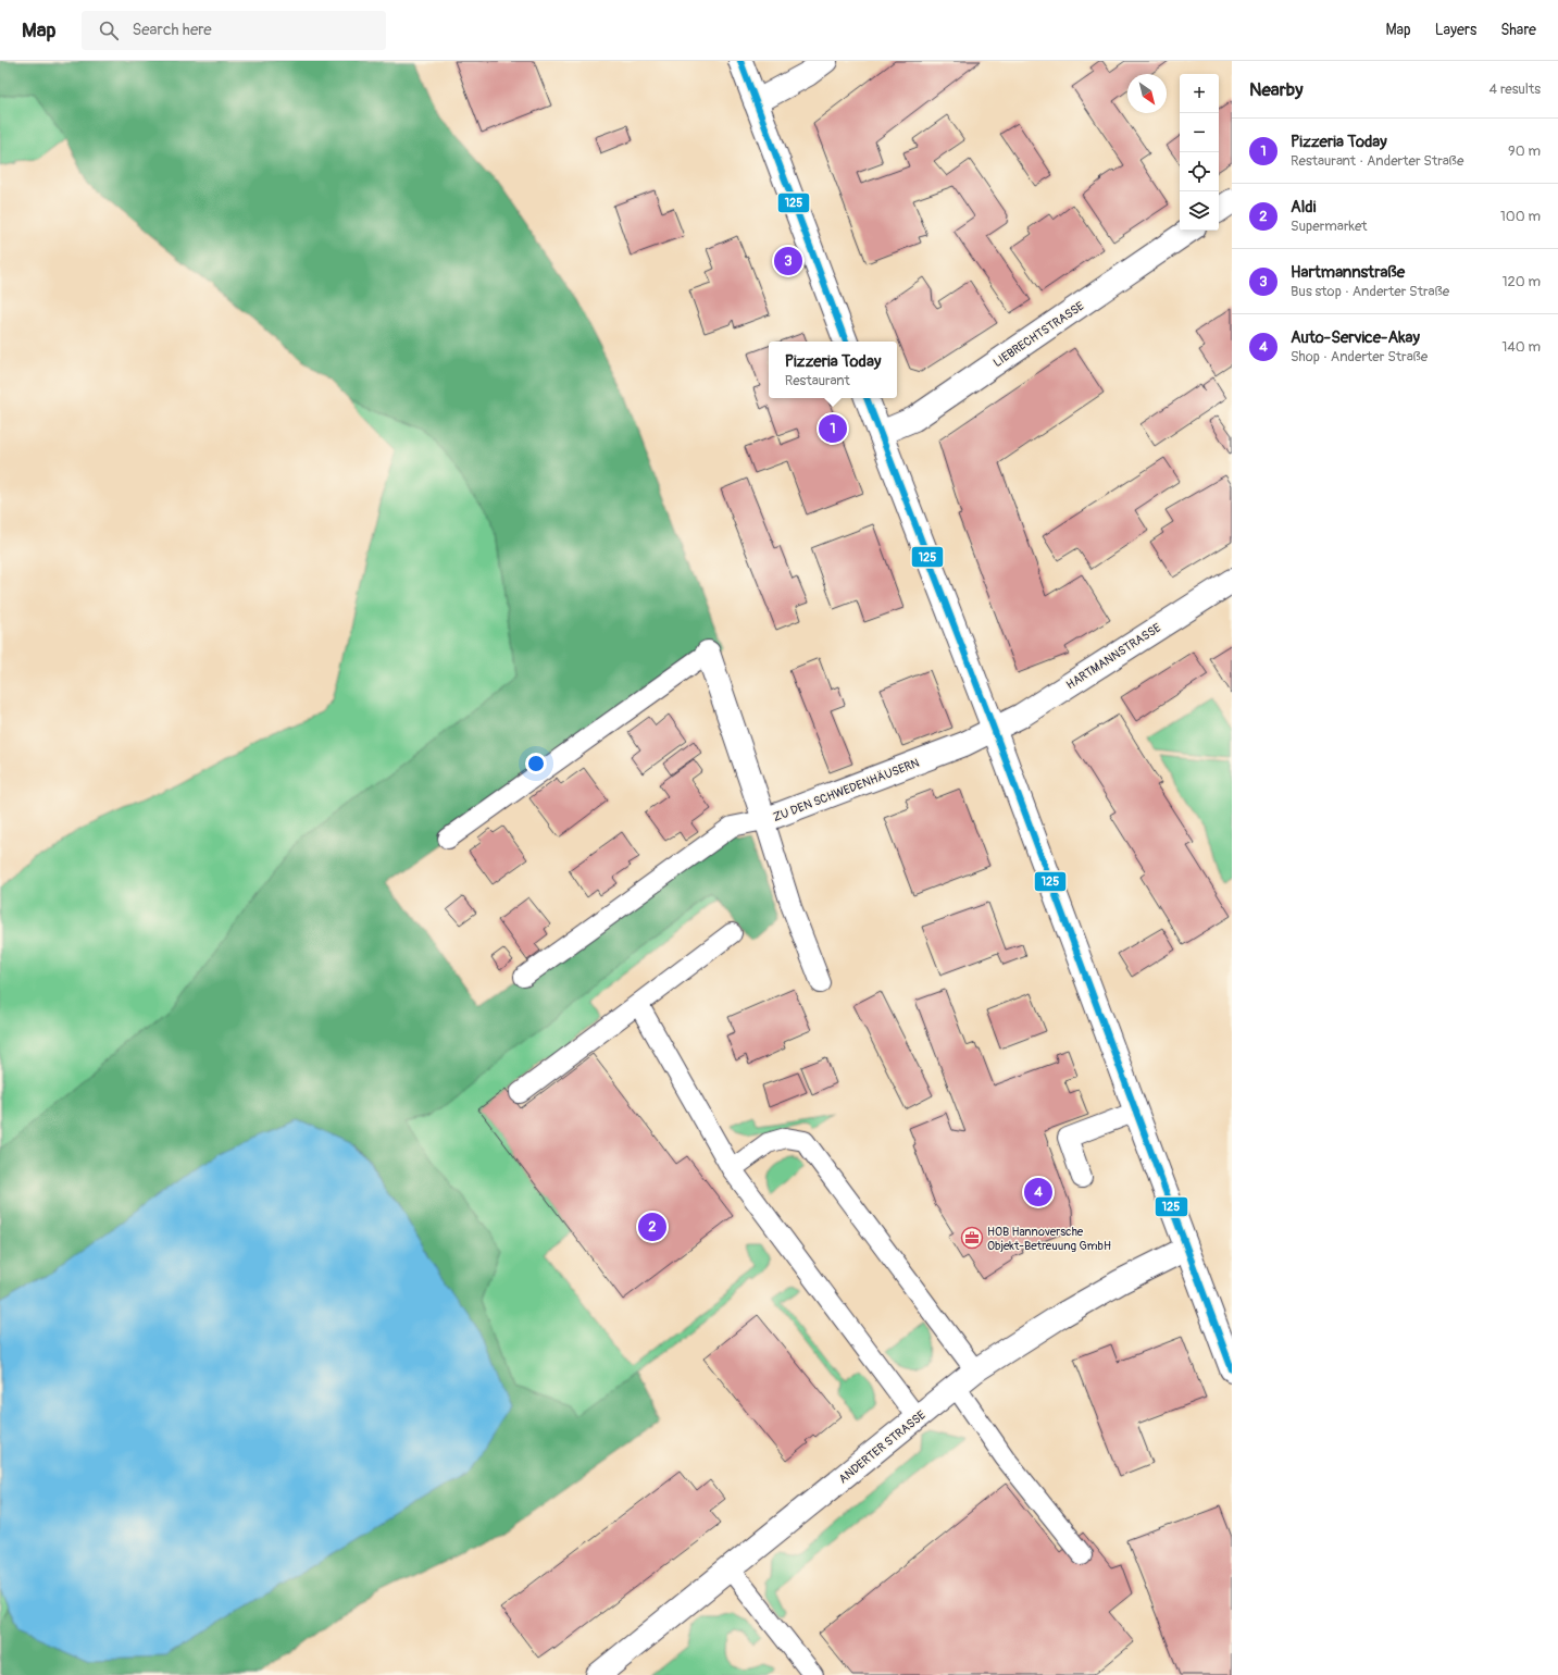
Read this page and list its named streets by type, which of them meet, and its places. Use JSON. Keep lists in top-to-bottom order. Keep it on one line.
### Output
{"streets":{"street":["LIEBRECHTSTRASSE","HARTMANNSTRASSE","ZU DEN SCHWEDENHÄUSERN","ANDERTER STRASSE"]},"crossings":[["HARTMANNSTRASSE","ZU DEN SCHWEDENHÄUSERN"]],"places":{"office":["HOB Hannoversche Objekt-Betreuung GmbH"]},"lines":["transit line 125"],"north":"bottom right","page":{"header":"Map","search":"Search here","nav":["Map","Layers","Share"],"heading":["Nearby","4 results"],"map_buttons":["+","−"],"list":[{"mark":"1","name":"Pizzeria Today","note":"Restaurant · Anderter Straße","value":"90 m"},{"mark":"2","name":"Aldi","note":"Supermarket","value":"100 m"},{"mark":"3","name":"Hartmannstraße","note":"Bus stop · Anderter Straße","value":"120 m"},{"mark":"4","name":"Auto-Service-Akay","note":"Shop · Anderter Straße","value":"140 m"}],"pins":["3","1","4","2"],"popup":["Pizzeria Today","Restaurant"]}}
